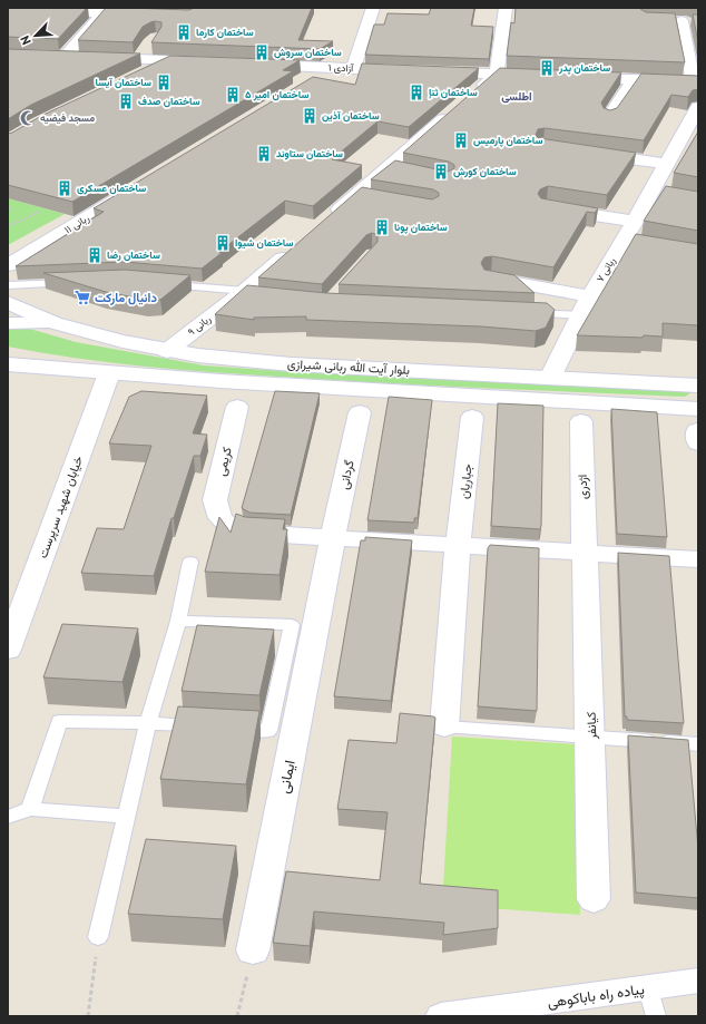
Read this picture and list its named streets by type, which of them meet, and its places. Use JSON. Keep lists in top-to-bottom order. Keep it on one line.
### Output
{"streets":{"street":["آزادی ۱","ربانی ۱۱","ربانی ۷","ربانی ۹","بلوار آیت الله ربانی شیرازی","کریمی","گردانی","جباریان","اژدری","خیابان شهید سرپرست","کیانفر","ایمانی","پیاده راه باباکوهی"]},"crossings":[["ربانی ۷","بلوار آیت الله ربانی شیرازی"],["ربانی ۹","بلوار آیت الله ربانی شیرازی"],["بلوار آیت الله ربانی شیرازی","خیابان شهید سرپرست"],["کریمی","گردانی"],["کریمی","ایمانی"],["گردانی","ایمانی"],["اژدری","کیانفر"]],"districts":["اطلسی"],"places":{"building":["ساختمان کارما","ساختمان سروش","ساختمان پدر","ساختمان آیسا","ساختمان ثنإ","ساختمان امیر ۵","ساختمان صدف","ساختمان آذین","ساختمان پارمیس","ساختمان ستاوند","ساختمان کورش","ساختمان عسکری","ساختمان پونا","ساختمان شیوا","ساختمان رضا"],"mosque":["مسجد فیضیه"],"supermarket":["دانیال مارکت"]},"north":"bottom left"}
